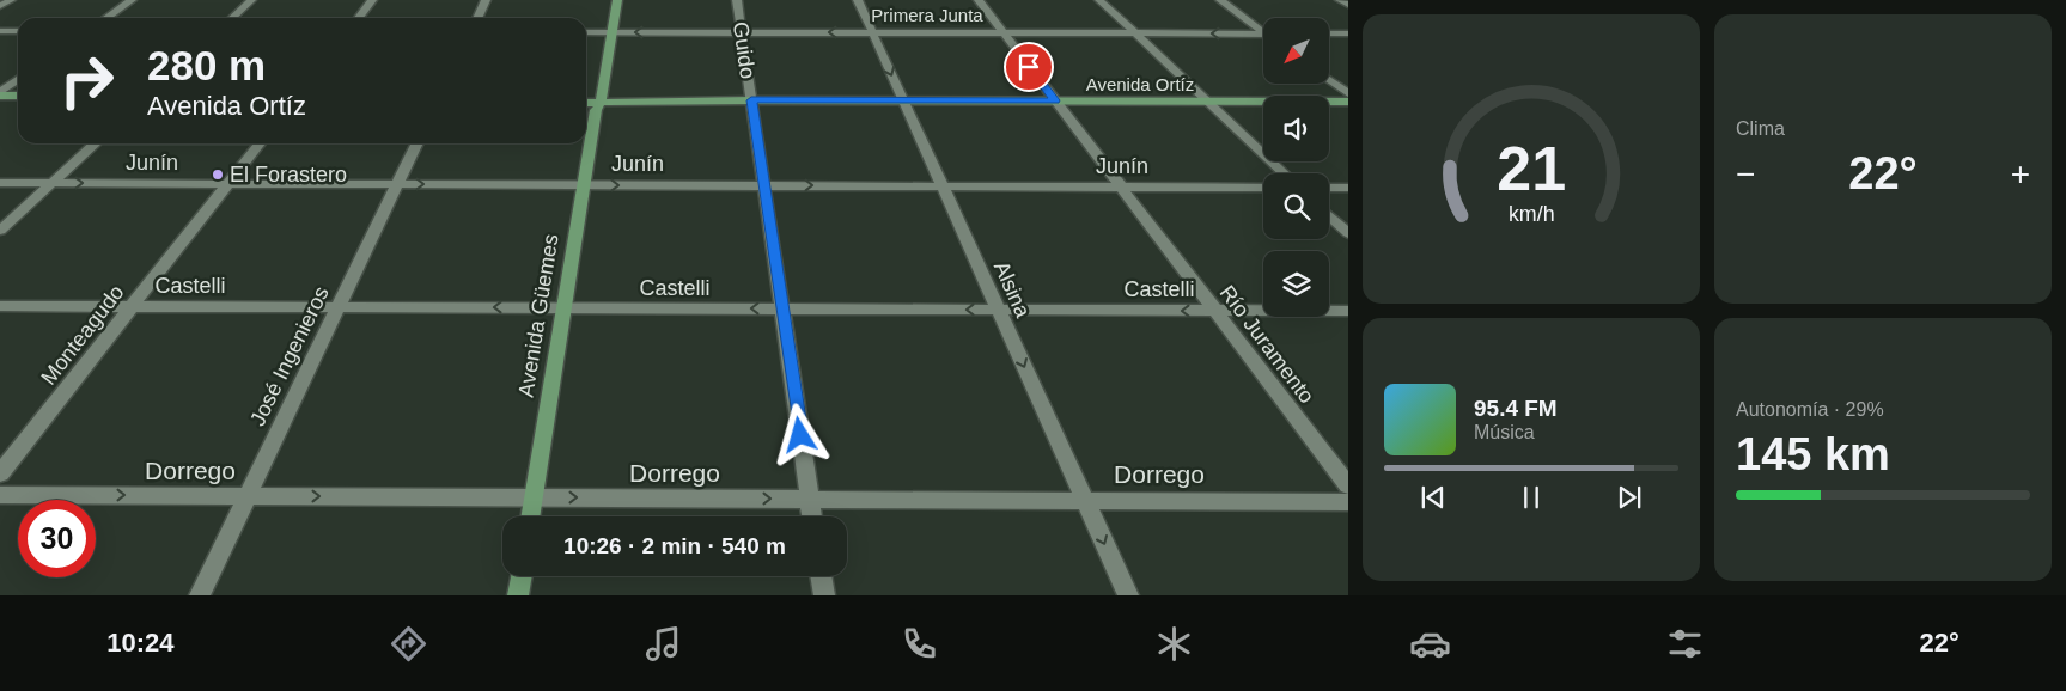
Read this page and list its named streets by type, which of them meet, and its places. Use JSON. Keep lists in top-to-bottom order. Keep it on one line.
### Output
{"streets":{"main road":["Avenida Ortíz","Avenida Güemes"],"street":["Primera Junta","Guido","Junín","Castelli","Alsina","Monteagudo","Río Juramento","José Ingenieros","Dorrego"]},"crossings":[["Primera Junta","Guido"],["Primera Junta","Alsina"],["Primera Junta","Avenida Güemes"],["Primera Junta","Río Juramento"],["Guido","Avenida Ortíz"],["Guido","Junín"],["Guido","Castelli"],["Guido","Dorrego"],["Avenida Ortíz","Alsina"],["Avenida Ortíz","Avenida Güemes"],["Avenida Ortíz","Río Juramento"],["Junín","Alsina"],["Junín","Avenida Güemes"],["Junín","Monteagudo"],["Junín","Río Juramento"],["Junín","José Ingenieros"],["Castelli","Alsina"],["Castelli","Avenida Güemes"],["Castelli","Monteagudo"],["Castelli","Río Juramento"],["Castelli","José Ingenieros"],["Alsina","Dorrego"],["Avenida Güemes","Dorrego"],["José Ingenieros","Dorrego"]],"one_way":["Primera Junta","Junín","Castelli","Alsina","Dorrego"],"places":["El Forastero"],"north":"bottom left","page":{"tile":["Clima",["Autonomía · 29%","145 km"]],"turn":["280 m","Avenida Ortíz"],"heat":["−","22°","+"],"song":["95.4 FM","Música"],"limit":"30","trip":"10:26 · 2 min · 540 m","tabs":["10:24","22°"],"gauge":["21","km/h"]}}
